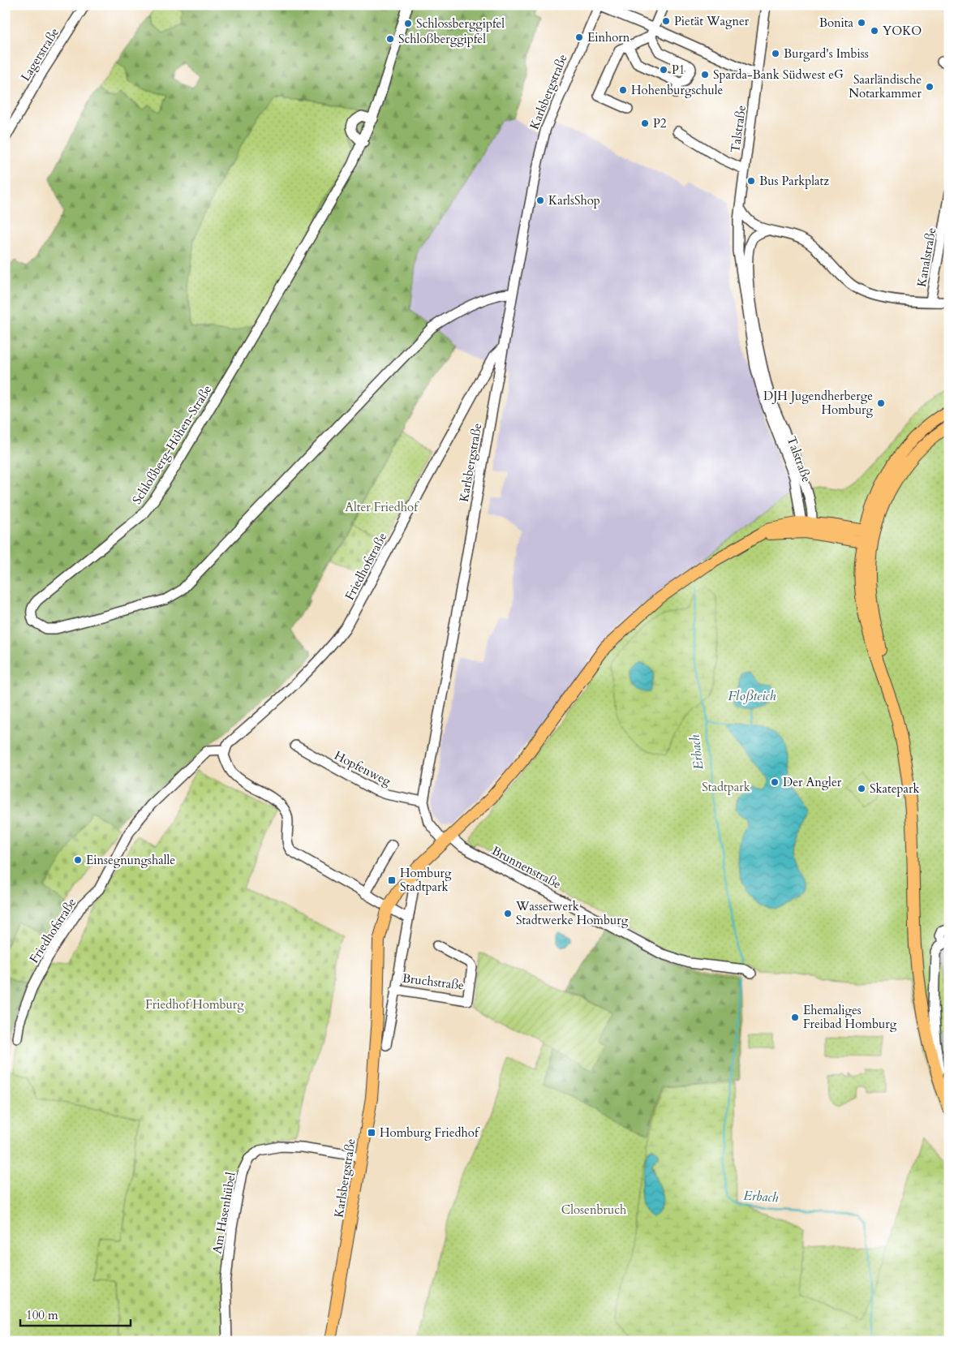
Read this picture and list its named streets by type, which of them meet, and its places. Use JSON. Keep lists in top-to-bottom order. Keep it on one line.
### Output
{"streets":{"main road":["Karlsbergstraße"],"street":["Lagerstraße","Talstraße","Kanalstraße","Schloßberg-Höhen-Straße","Friedhofstraße","Hopfenweg","Brunnenstraße","Bruchstraße","Am Hasenhübel"]},"crossings":[["Karlsbergstraße","Schloßberg-Höhen-Straße"],["Karlsbergstraße","Friedhofstraße"],["Karlsbergstraße","Hopfenweg"],["Karlsbergstraße","Brunnenstraße"],["Karlsbergstraße","Am Hasenhübel"]],"water":["Floßteich","Erbach"],"parks":["Alter Friedhof","Stadtpark","Friedhof Homburg","Closenbruch"],"places":{"other":["Pietät Wagner","Bonita","Schlossberggipfel","YOKO","Einhorn","Schloßberggipfel","Burgard's Imbiss","P1","Sparda-Bank Südwest eG","Saarländische Notarkammer","Hohenburgschule","P2","Bus Parkplatz","KarlsShop","DJH Jugendherberge Homburg","Der Angler","Skatepark","Einsegnungshalle","Wasserwerk Stadtwerke Homburg","Ehemaliges Freibad Homburg"],"transit":["Homburg Stadtpark","Homburg Friedhof"]},"scale_bar":"100 m"}
